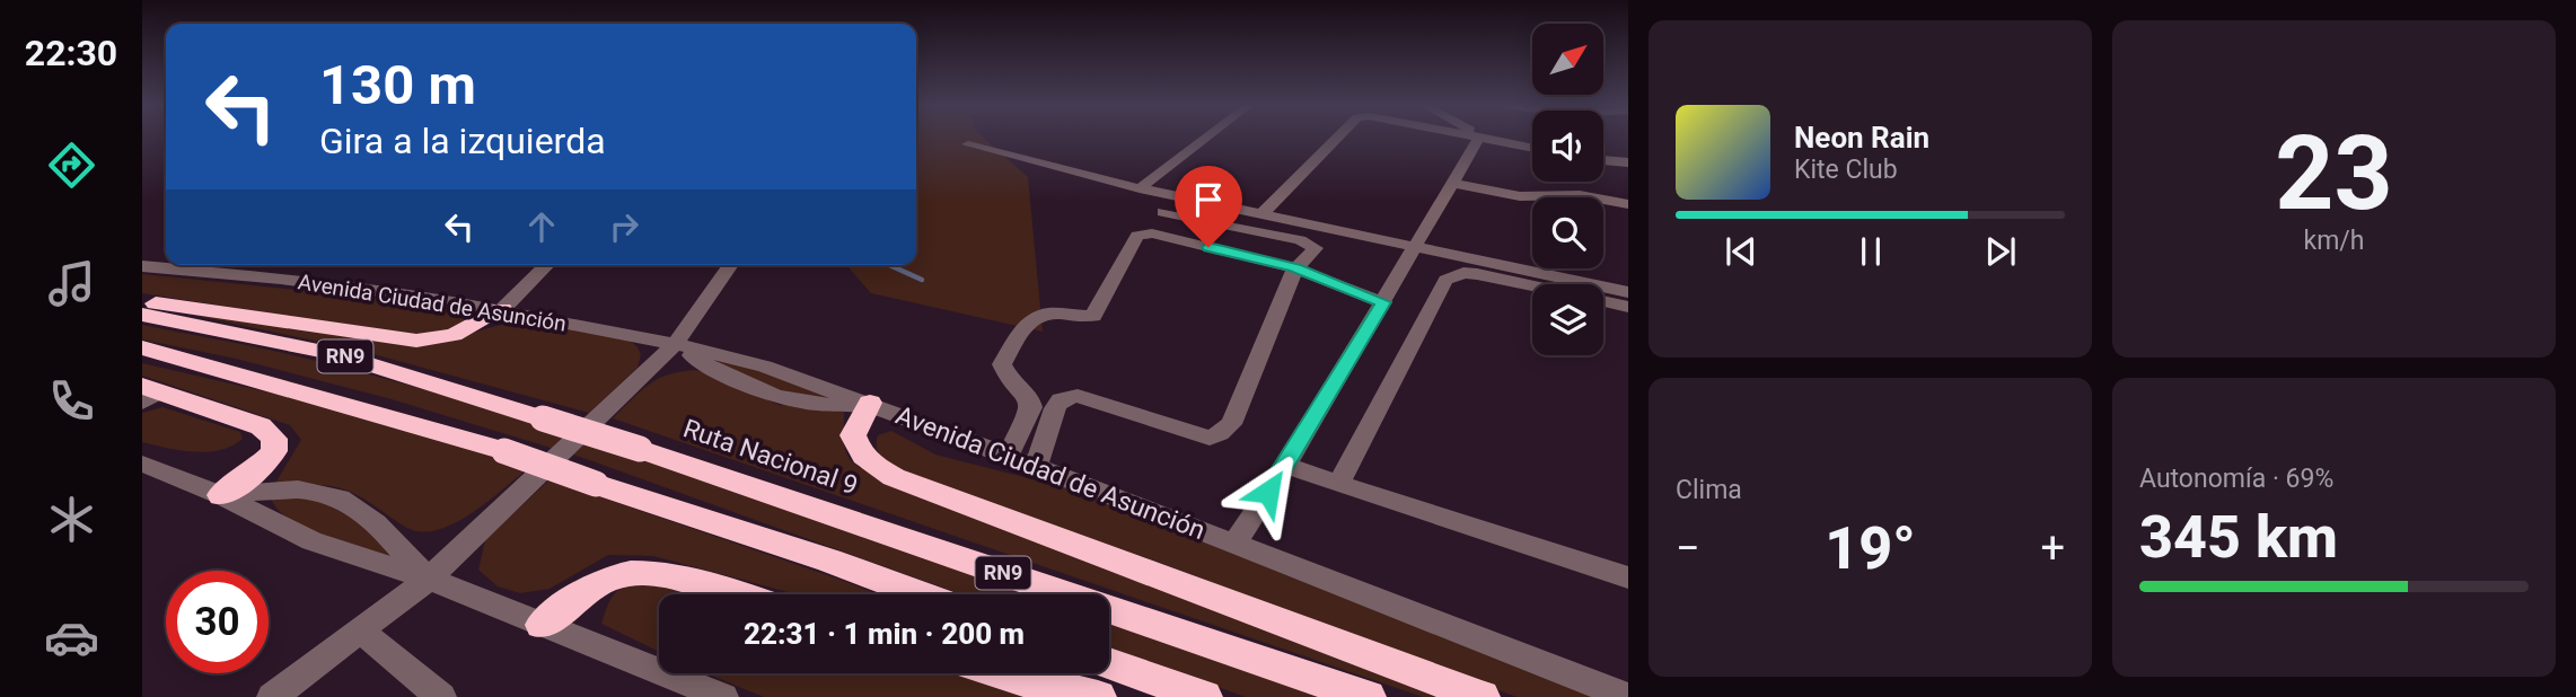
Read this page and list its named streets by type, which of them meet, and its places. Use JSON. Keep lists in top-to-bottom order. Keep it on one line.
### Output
{"streets":{"highway":["RN9","Ruta Nacional 9"],"street":["Avenida Ciudad de Asunción"]},"north":"top right","page":{"tabs":"22:30","tile":[["23","km/h"],"Clima",["Autonomía · 69%","345 km"]],"turn":["130 m","Gira a la izquierda"],"song":["Neon Rain","Kite Club"],"heat":["−","19°","+"],"limit":"30","trip":"22:31 · 1 min · 200 m"}}
